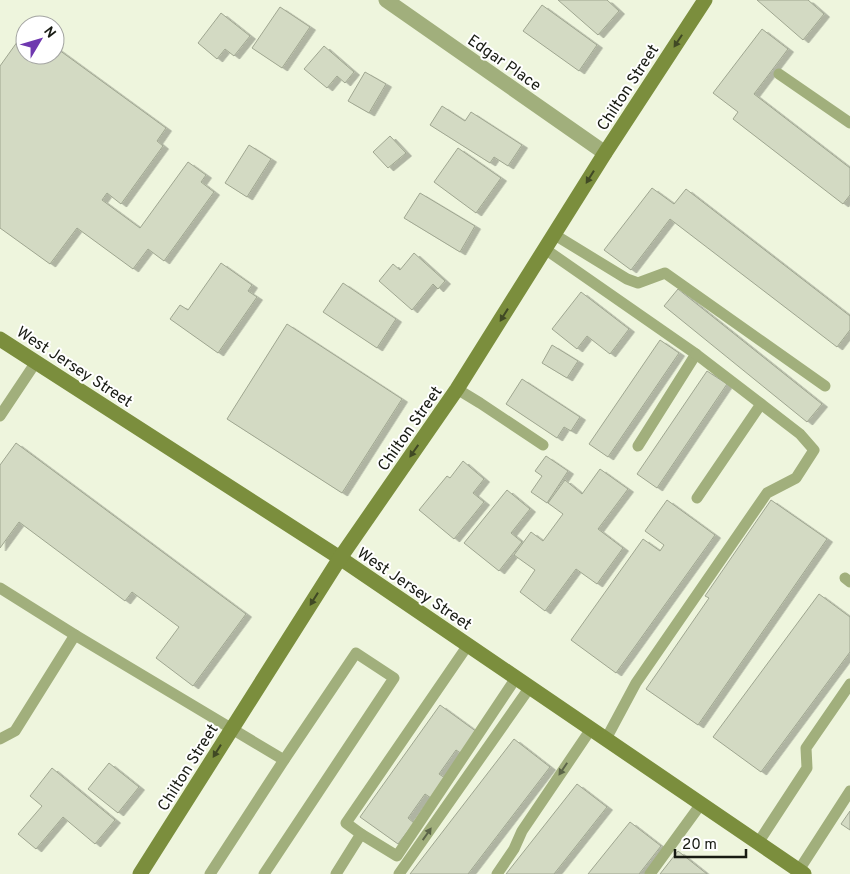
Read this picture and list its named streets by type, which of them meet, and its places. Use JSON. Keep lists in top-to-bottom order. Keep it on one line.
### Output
{"streets":{"main road":["Chilton Street","West Jersey Street"],"street":["Edgar Place"]},"crossings":[["Edgar Place","Chilton Street"],["Chilton Street","West Jersey Street"]],"one_way":["Chilton Street"],"scale_bar":"20 m","north":"top right"}
